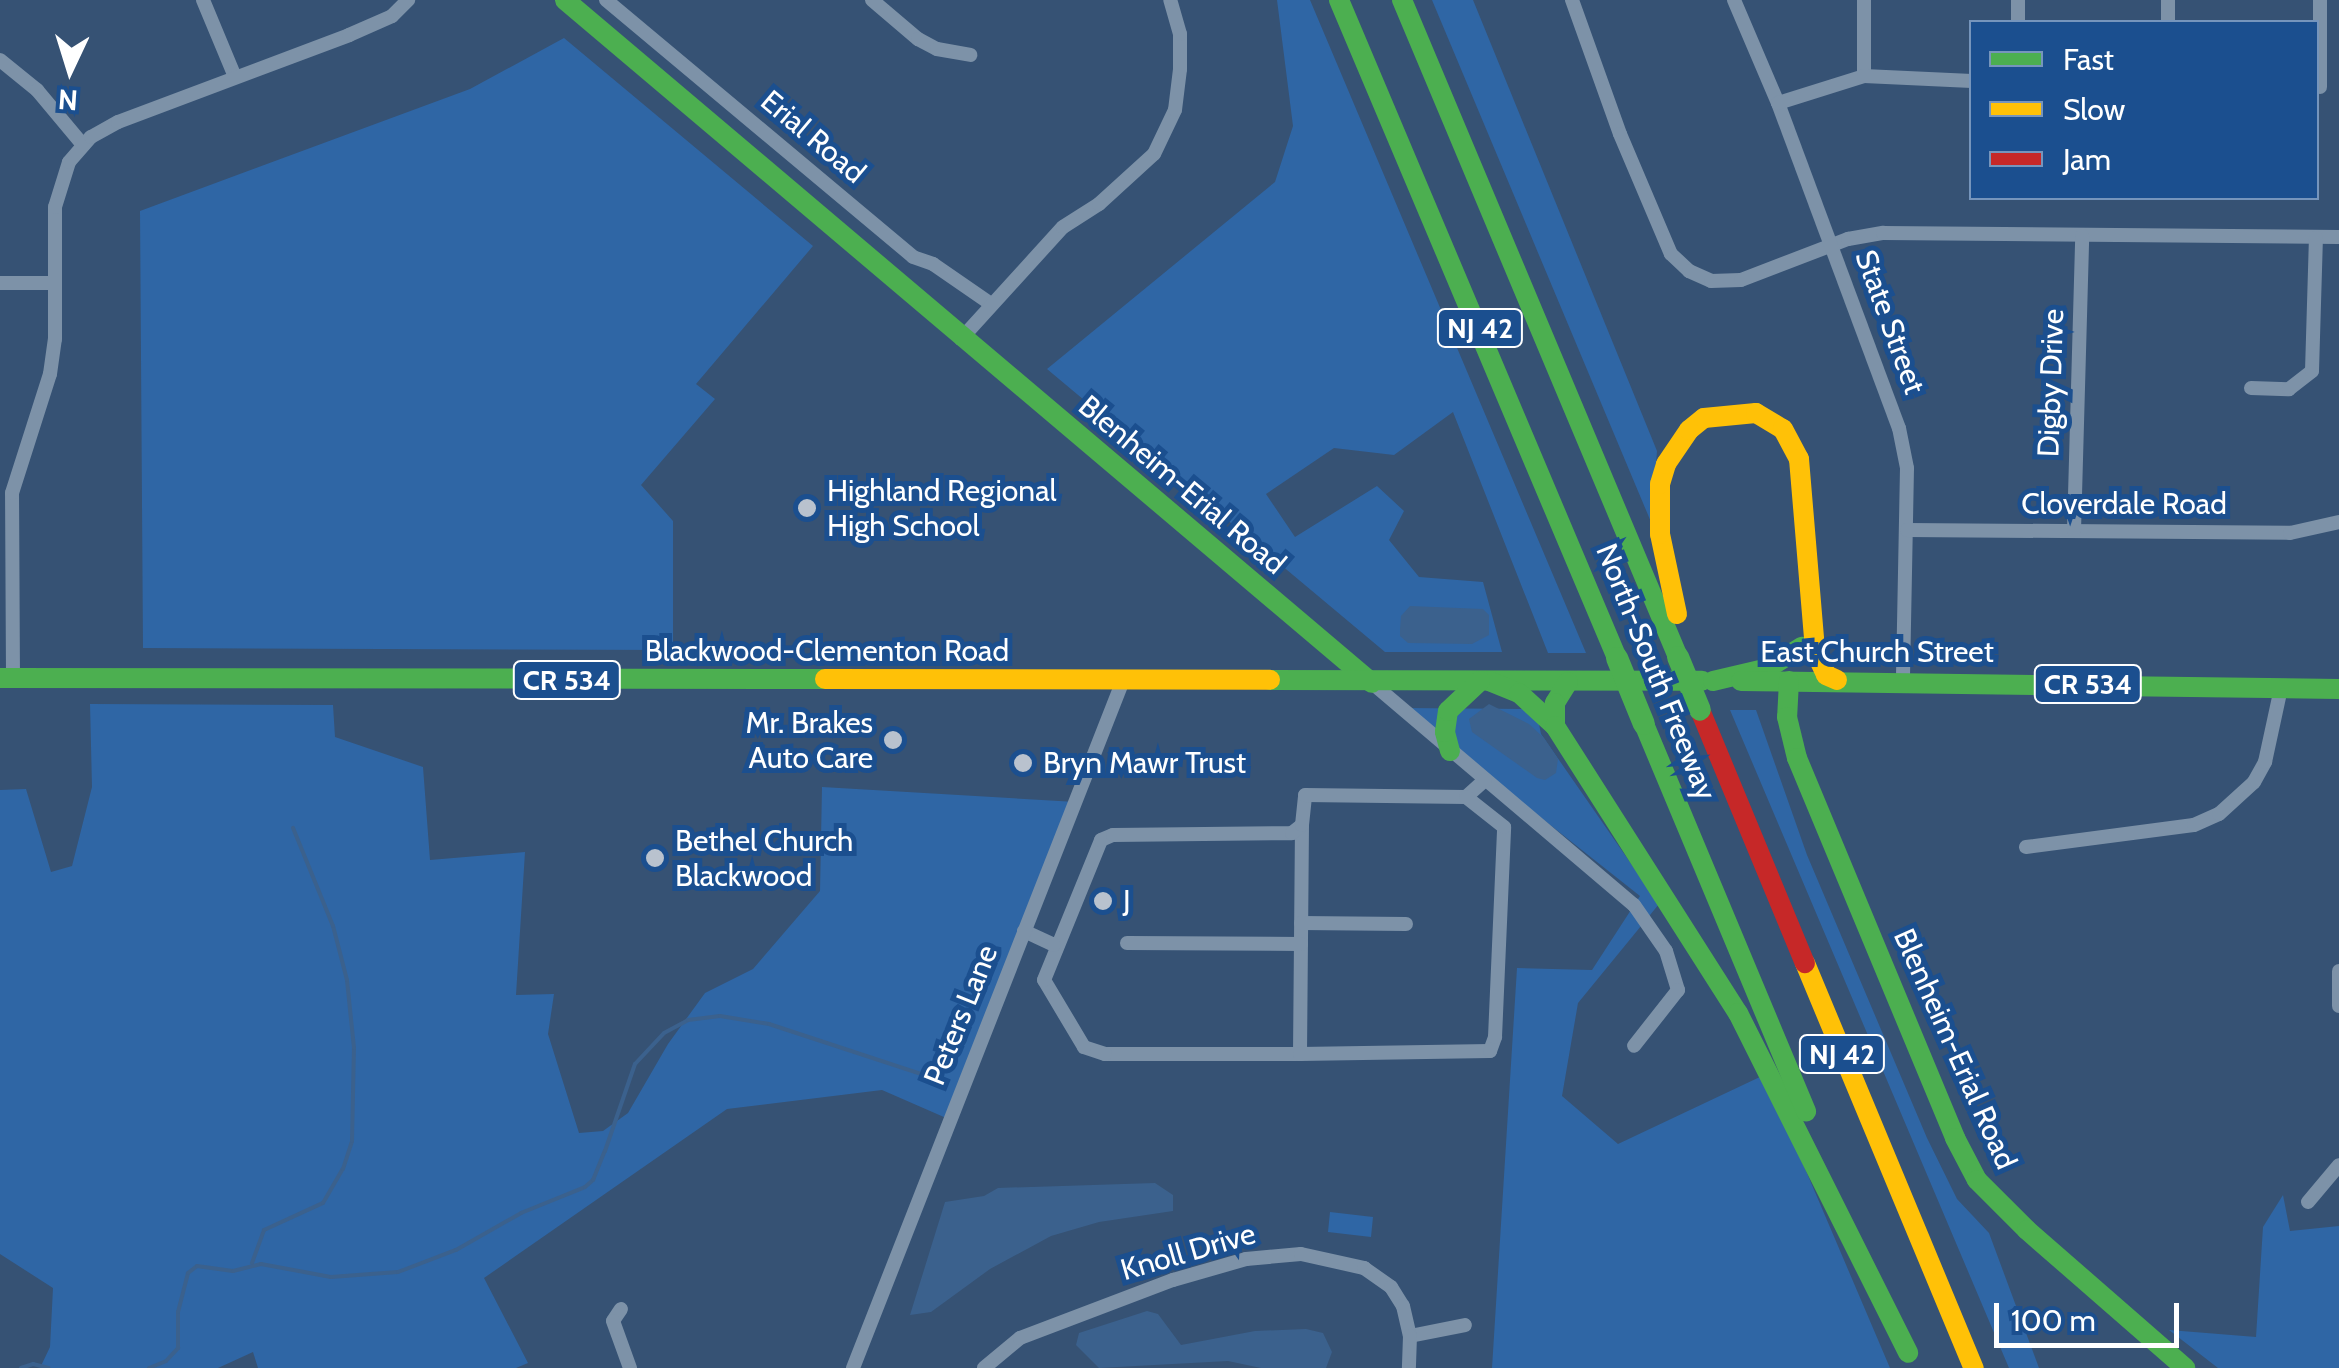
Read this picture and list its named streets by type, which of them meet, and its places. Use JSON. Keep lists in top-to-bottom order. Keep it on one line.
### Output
{"streets":{"main road":["NJ 42","Blenheim-Erial Road","Blackwood-Clementon Road","East Church Street","North-South Freeway","CR 534"],"street":["Erial Road","State Street","Digby Drive","Cloverdale Road","Peters Lane","Knoll Drive"]},"crossings":[["State Street","Cloverdale Road"],["State Street","East Church Street"],["Digby Drive","Cloverdale Road"],["Blenheim-Erial Road","Blackwood-Clementon Road"],["Blenheim-Erial Road","East Church Street"],["Blackwood-Clementon Road","East Church Street"],["Blackwood-Clementon Road","Peters Lane"]],"places":["Highland Regional High School","Mr. Brakes Auto Care","Bryn Mawr Trust","Bethel Church Blackwood","J"],"legend":["Fast","Slow","Jam"],"scale_bar":"100 m","north":"bottom"}
